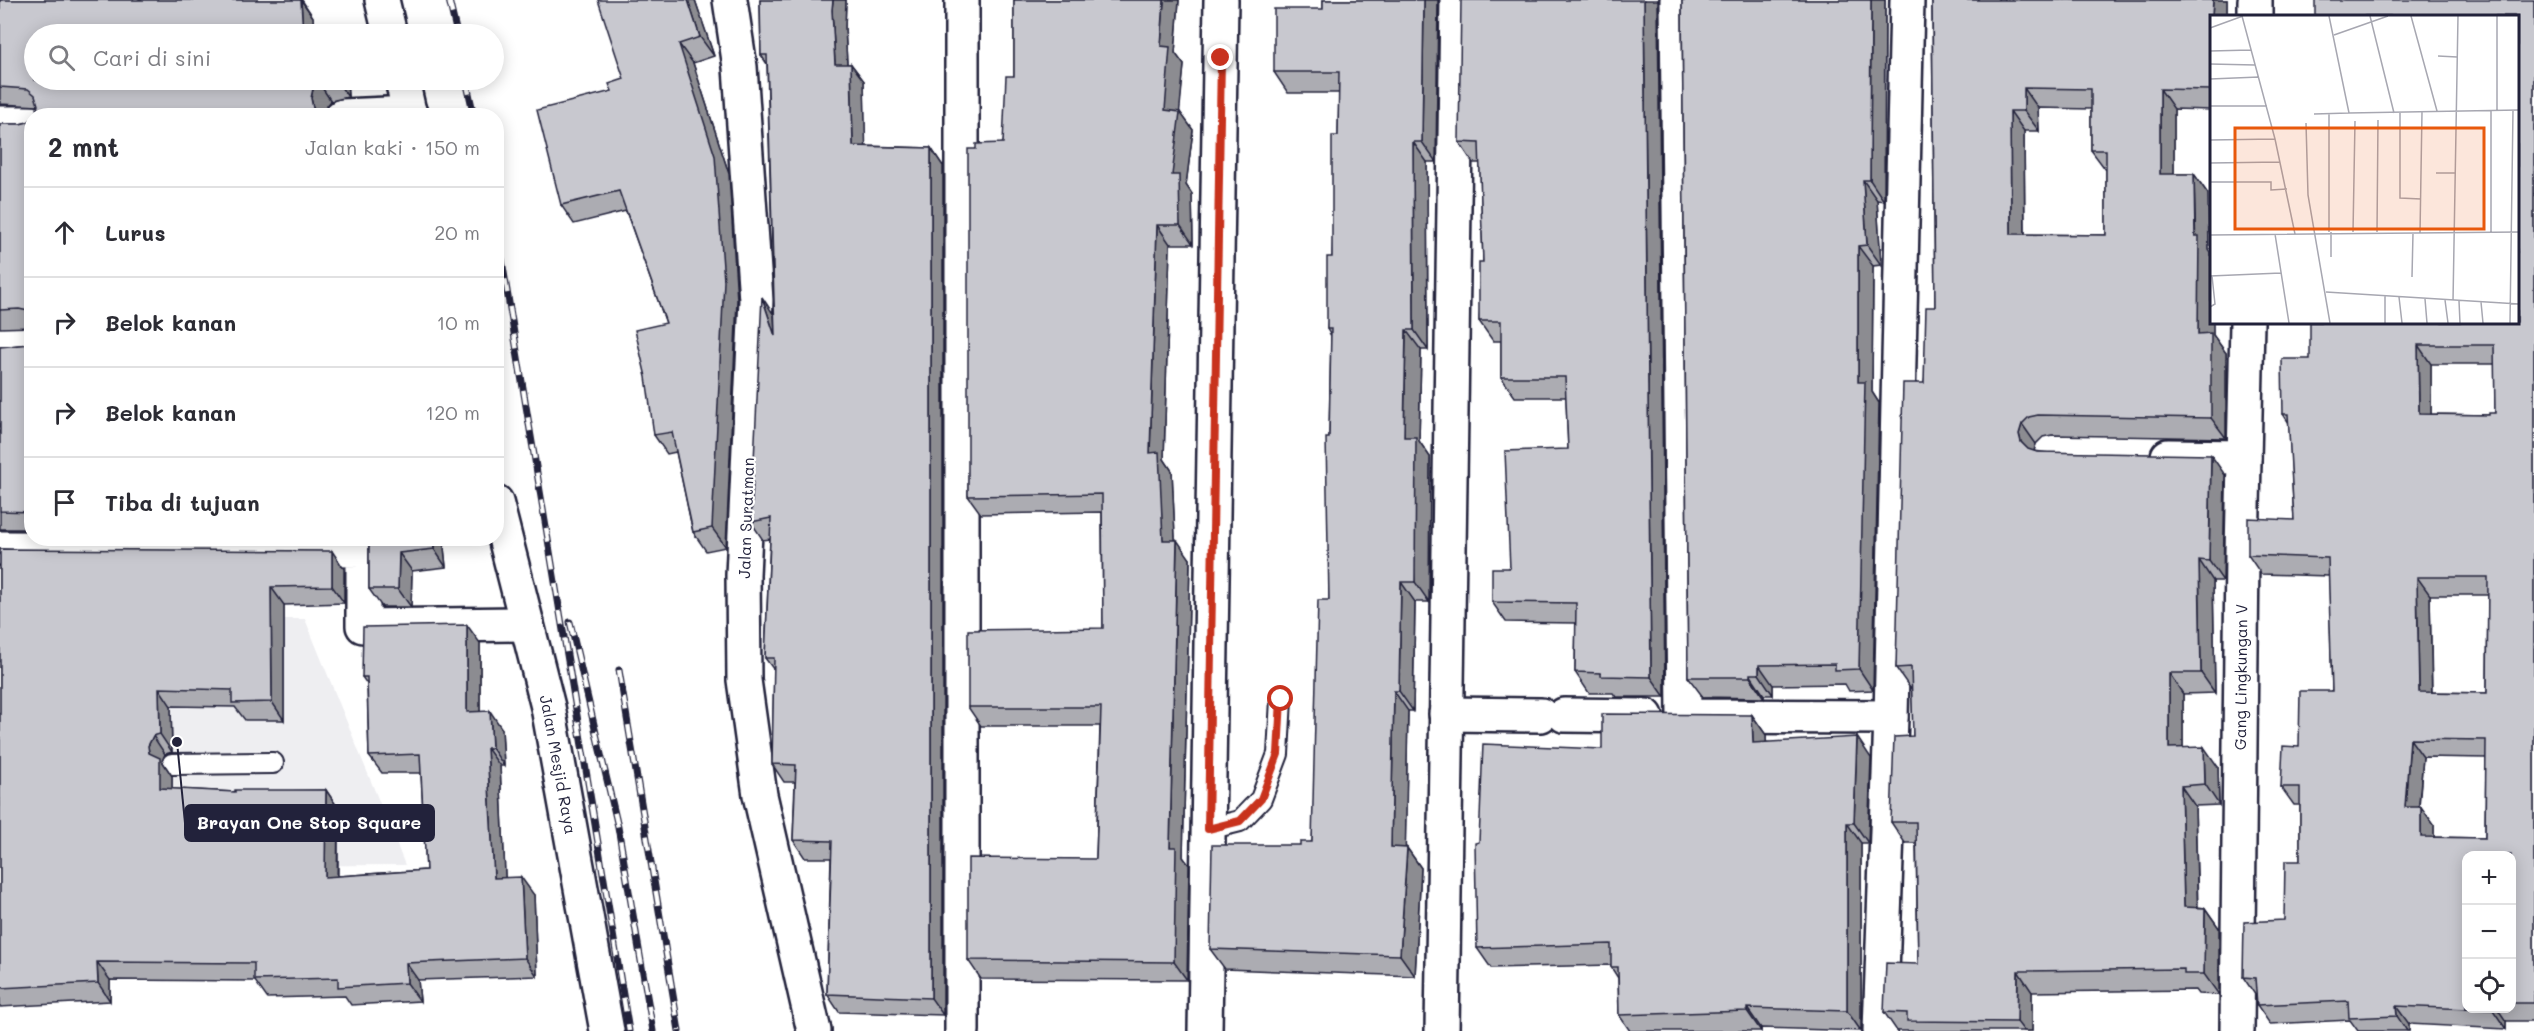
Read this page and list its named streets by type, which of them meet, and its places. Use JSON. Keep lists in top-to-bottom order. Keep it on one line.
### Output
{"streets":{"street":["Jalan Suratman","Gang Lingkungan V","Jalan Mesjid Raya"]},"places":["Brayan One Stop Square"],"page":{"search":"Cari di sini","heading":["2 mnt","Jalan kaki · 150 m"],"list":[["Lurus","20 m"],["Belok kanan","10 m"],["Belok kanan","120 m"],"Tiba di tujuan"],"map_buttons":["+","−"]}}
